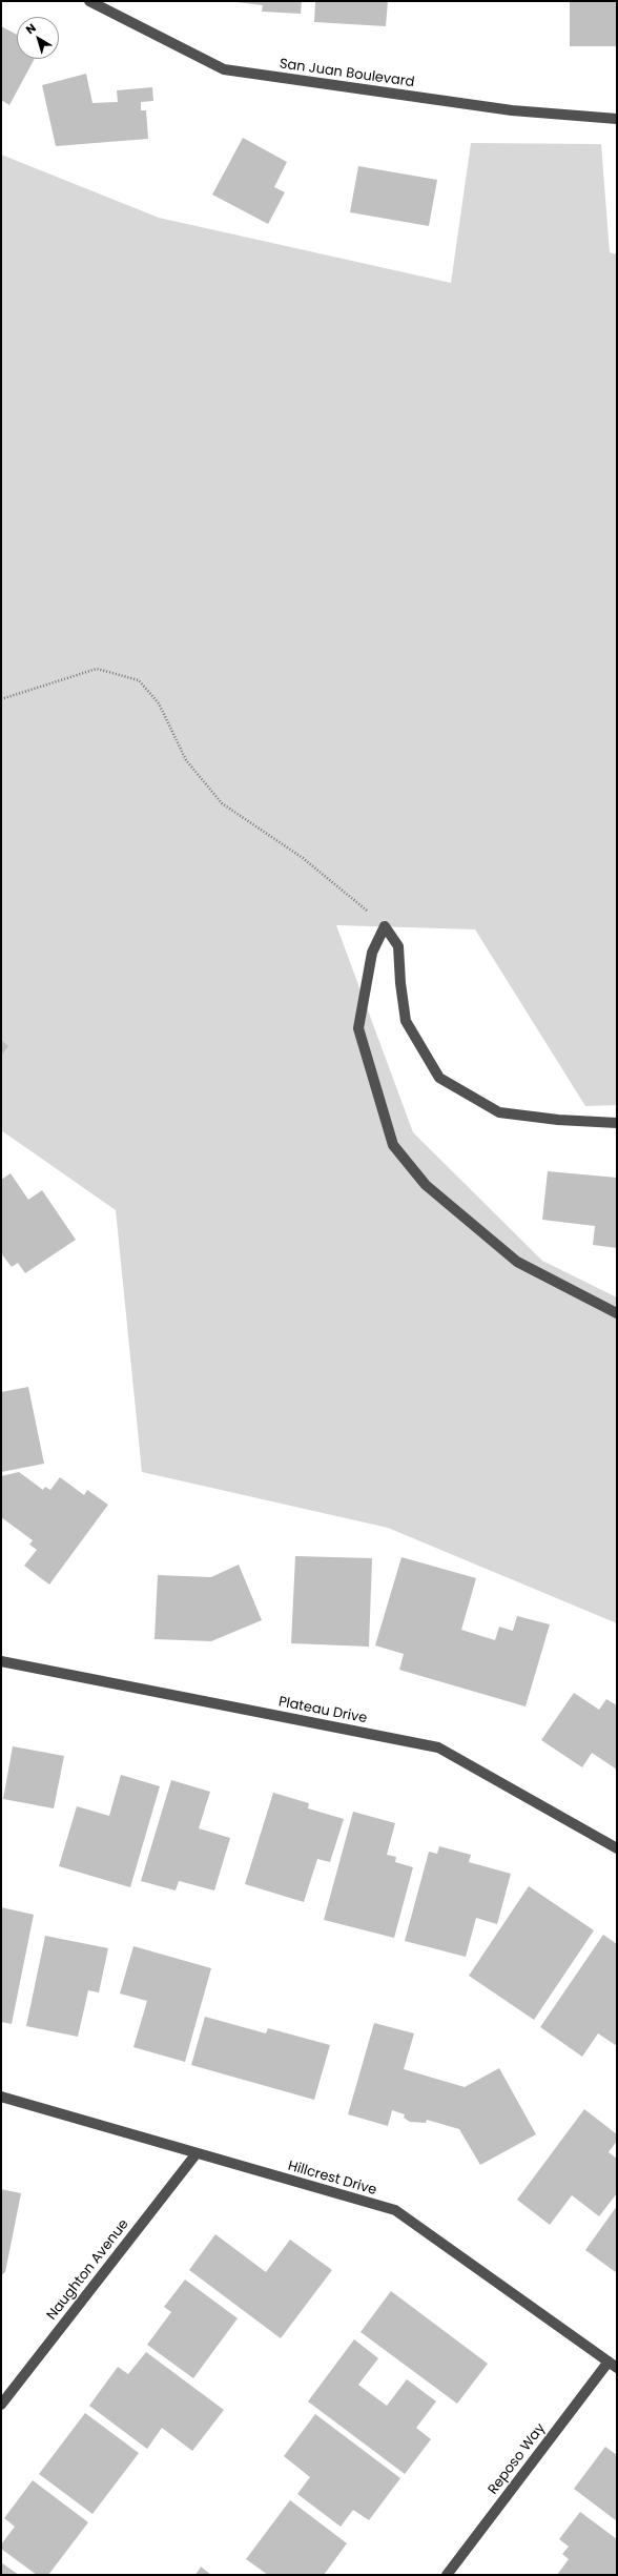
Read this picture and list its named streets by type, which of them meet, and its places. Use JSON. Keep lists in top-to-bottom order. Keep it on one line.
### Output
{"streets":{"street":["San Juan Boulevard","Plateau Drive","Hillcrest Drive","Naughton Avenue","Reposo Way"]},"crossings":[["Hillcrest Drive","Naughton Avenue"],["Hillcrest Drive","Reposo Way"]],"north":"top left"}
